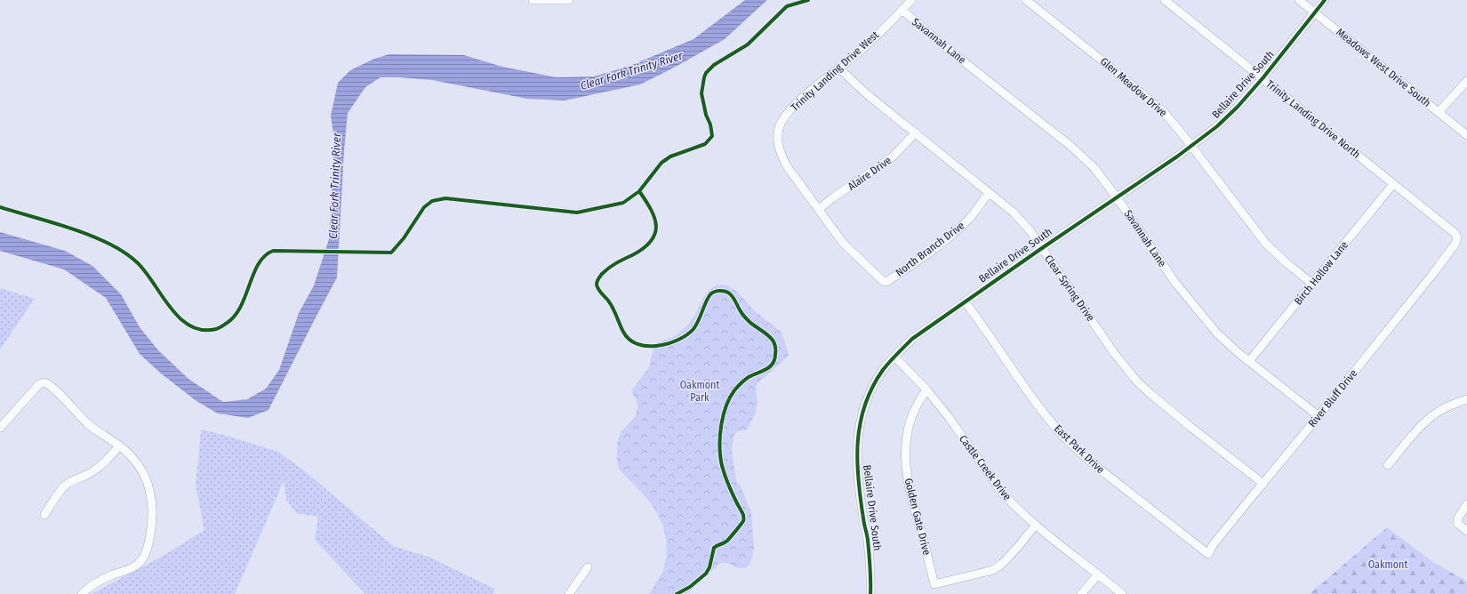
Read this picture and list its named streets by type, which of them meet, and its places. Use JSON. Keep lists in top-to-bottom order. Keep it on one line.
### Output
{"streets":{"street":["Savannah Lane","Meadows West Drive South","Trinity Landing Drive West","Bellaire Drive South","Glen Meadow Drive","Trinity Landing Drive North","Alaire Drive","North Branch Drive","Birch Hollow Lane","Clear Spring Drive","River Bluff Drive","East Park Drive","Castle Creek Drive","Golden Gate Drive"]},"crossings":[["Savannah Lane","Trinity Landing Drive West"],["Savannah Lane","Bellaire Drive South"],["Savannah Lane","Birch Hollow Lane"],["Savannah Lane","River Bluff Drive"],["Meadows West Drive South","Bellaire Drive South"],["Trinity Landing Drive West","Alaire Drive"],["Trinity Landing Drive West","North Branch Drive"],["Trinity Landing Drive West","Clear Spring Drive"],["Bellaire Drive South","Glen Meadow Drive"],["Bellaire Drive South","Trinity Landing Drive North"],["Bellaire Drive South","Clear Spring Drive"],["Bellaire Drive South","East Park Drive"],["Bellaire Drive South","Castle Creek Drive"],["Glen Meadow Drive","Birch Hollow Lane"],["Trinity Landing Drive North","Birch Hollow Lane"],["Trinity Landing Drive North","River Bluff Drive"],["Alaire Drive","North Branch Drive"],["Alaire Drive","Clear Spring Drive"],["North Branch Drive","Clear Spring Drive"],["Clear Spring Drive","River Bluff Drive"],["River Bluff Drive","East Park Drive"],["Castle Creek Drive","Golden Gate Drive"]],"water":["Clear Fork Trinity River"],"parks":["Oakmont Park","Oakmont"]}
